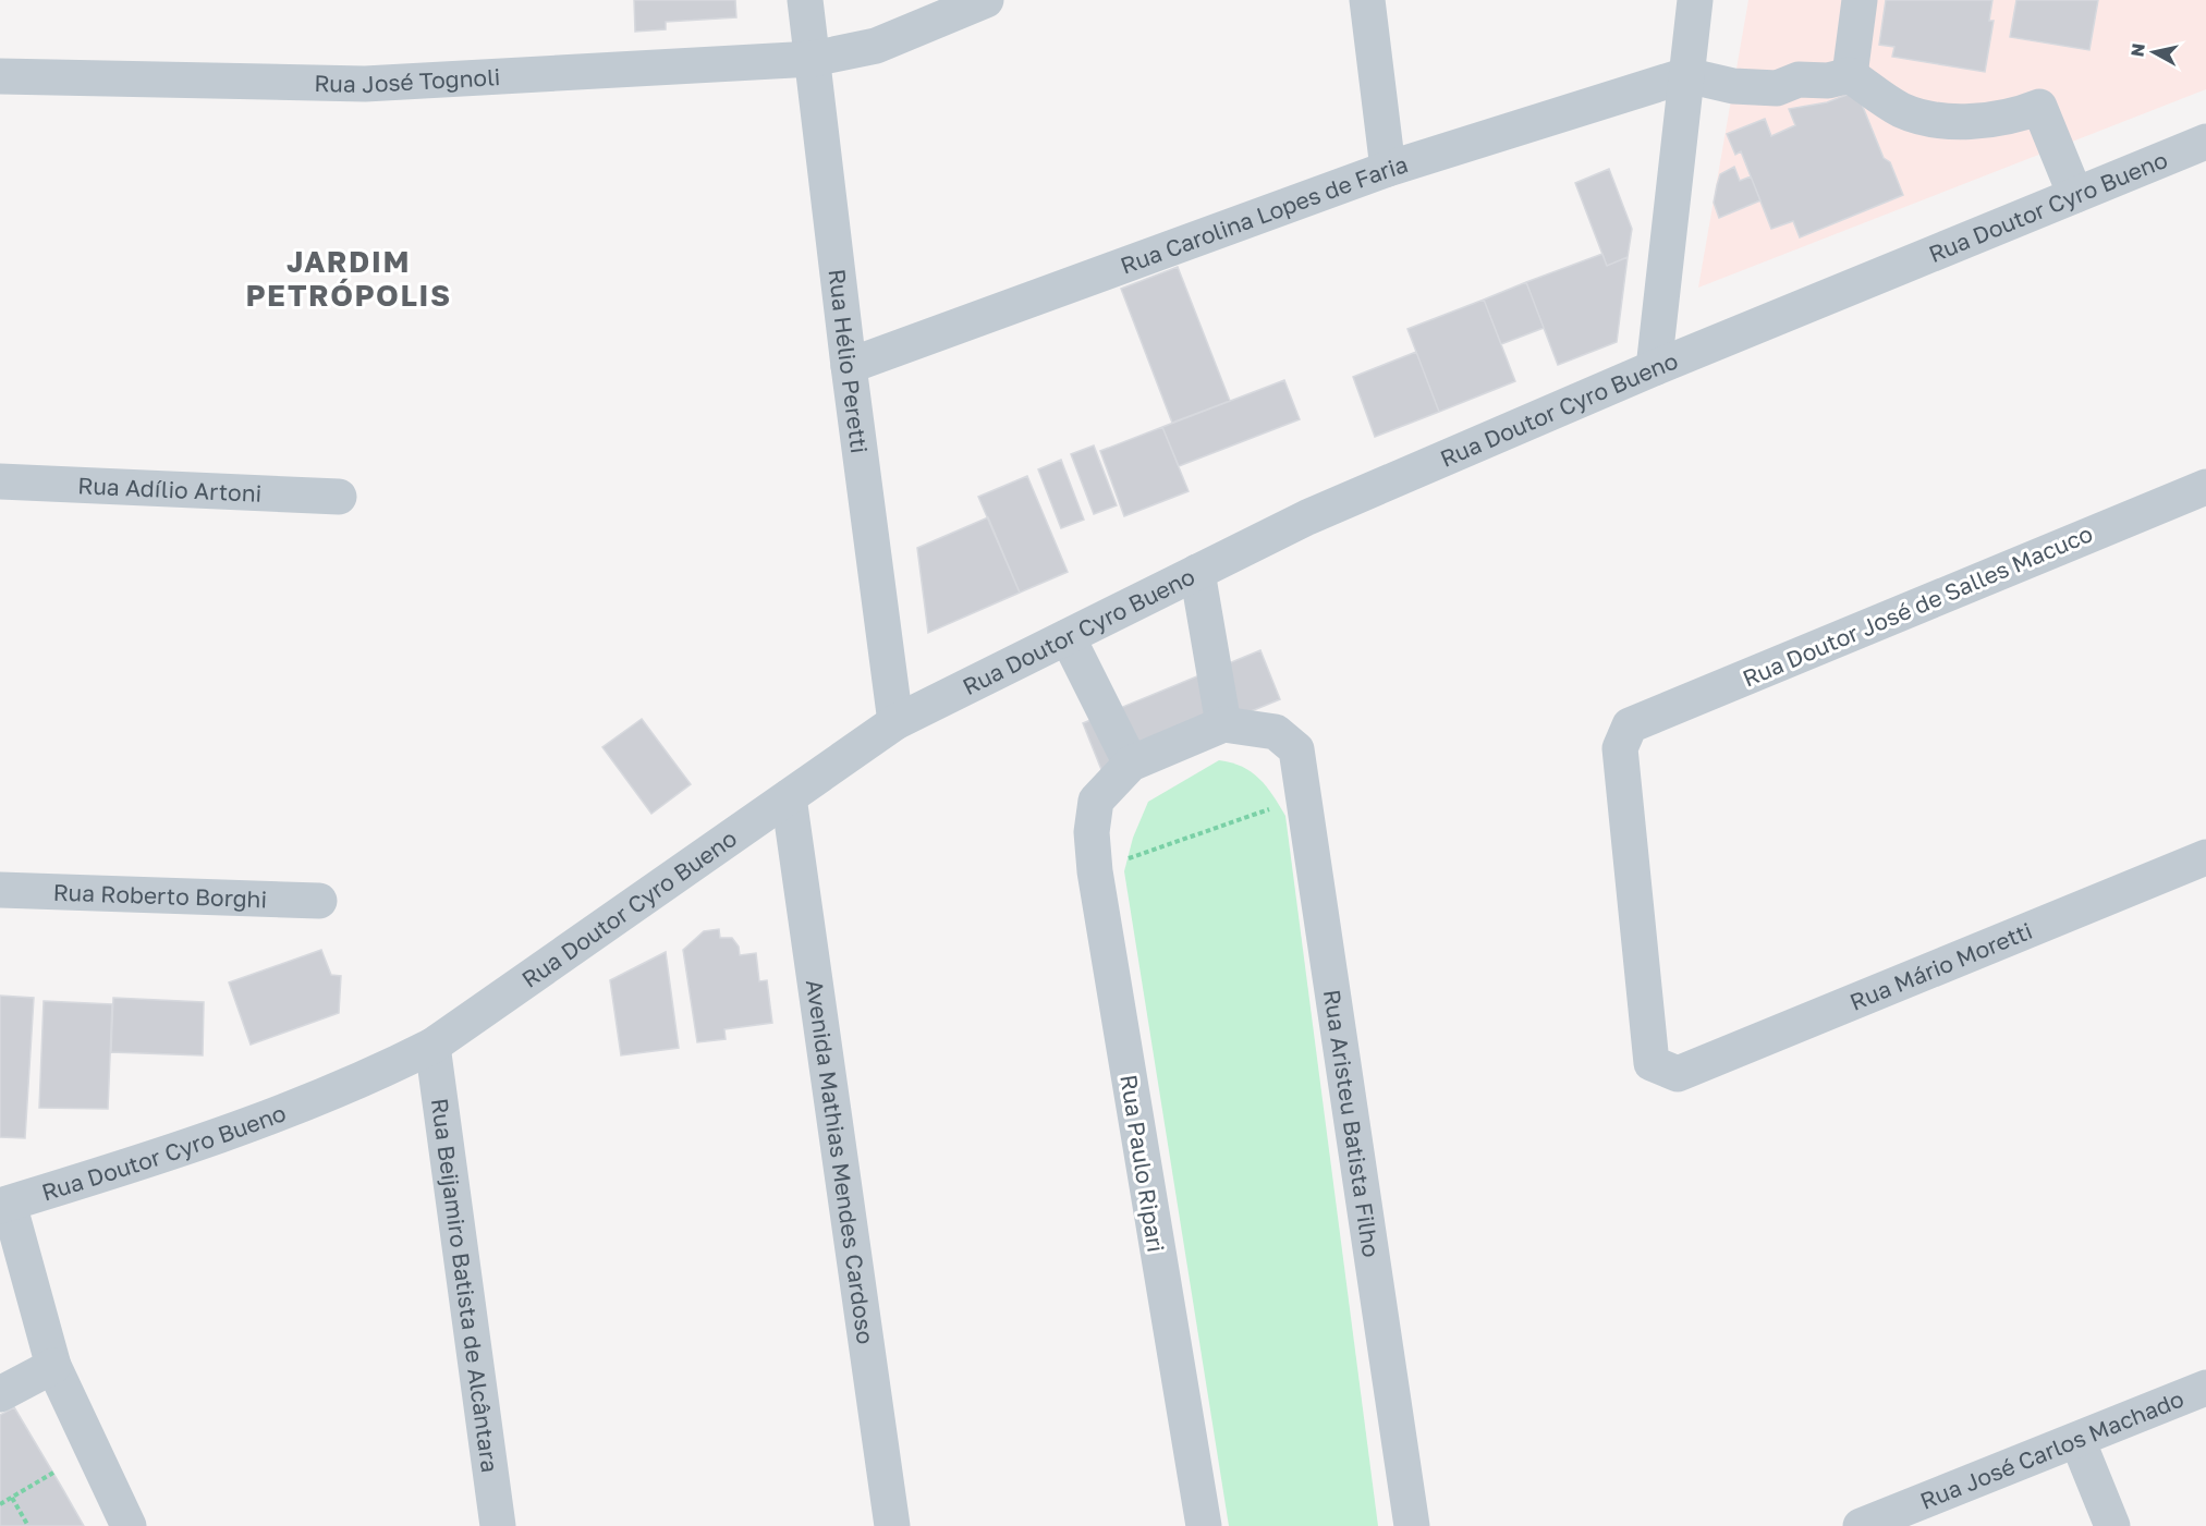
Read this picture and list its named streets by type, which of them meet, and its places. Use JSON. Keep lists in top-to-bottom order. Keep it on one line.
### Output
{"streets":{"street":["Rua José Tognoli","Rua Doutor Cyro Bueno","Rua Carolina Lopes de Faria","Rua Hélio Peretti","Rua Adílio Artoni","Rua Doutor José de Salles Macuco","Rua Roberto Borghi","Rua Mário Moretti","Rua Aristeu Batista Filho","Avenida Mathias Mendes Cardoso","Rua Paulo Ripari","Rua Beijamiro Batista de Alcântara","Rua José Carlos Machado"]},"crossings":[["Rua José Tognoli","Rua Hélio Peretti"],["Rua Doutor Cyro Bueno","Rua Hélio Peretti"],["Rua Doutor Cyro Bueno","Avenida Mathias Mendes Cardoso"],["Rua Doutor Cyro Bueno","Rua Beijamiro Batista de Alcântara"],["Rua Carolina Lopes de Faria","Rua Hélio Peretti"],["Rua Doutor José de Salles Macuco","Rua Mário Moretti"]],"districts":["JARDIM PETRÓPOLIS"],"north":"left"}
